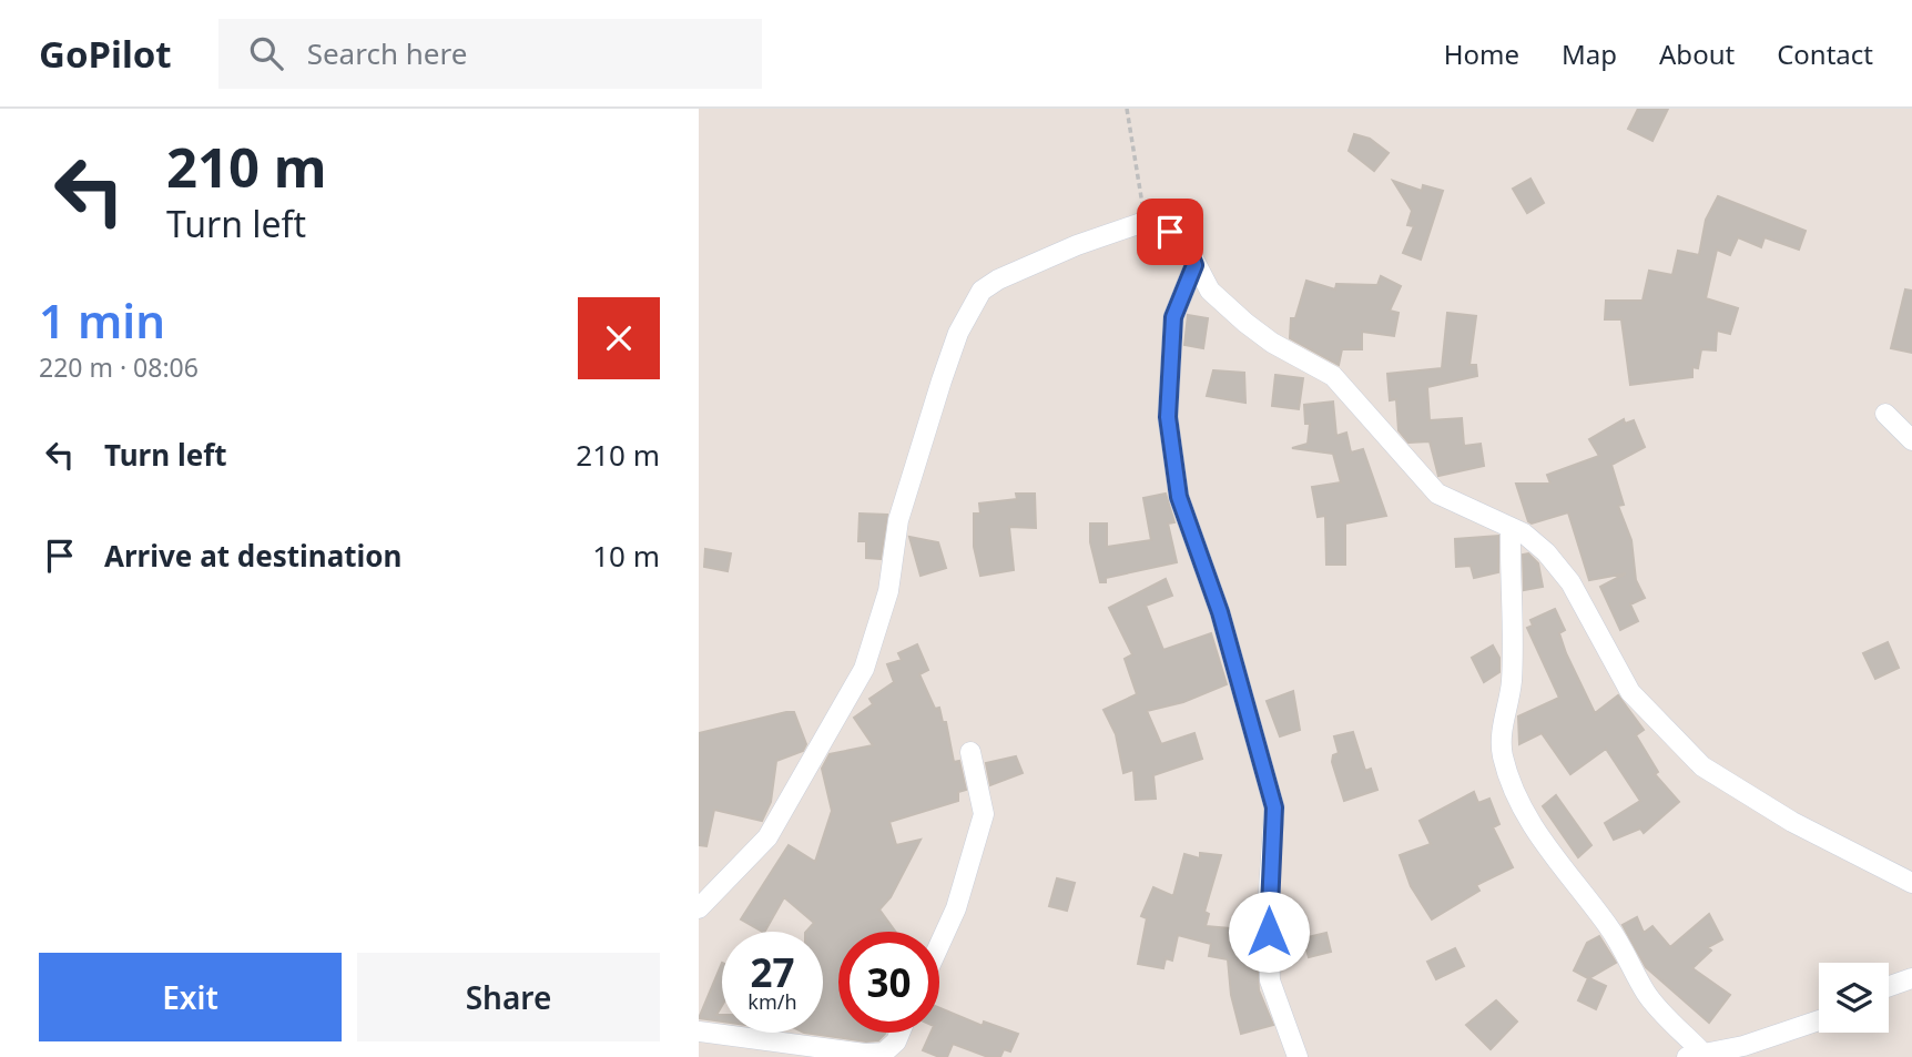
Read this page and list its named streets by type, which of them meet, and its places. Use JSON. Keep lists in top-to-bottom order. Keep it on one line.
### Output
{"page":{"header":"GoPilot","search":"Search here","nav":["Home","Map","About","Contact"],"turn":["210 m","Turn left"],"heading":["1 min","220 m · 08:06"],"list":[{"name":"Turn left","value":"210 m"},{"name":"Arrive at destination","value":"10 m"}],"speed":"27 km/h","limit":"30","buttons":["Exit","Share"]}}
